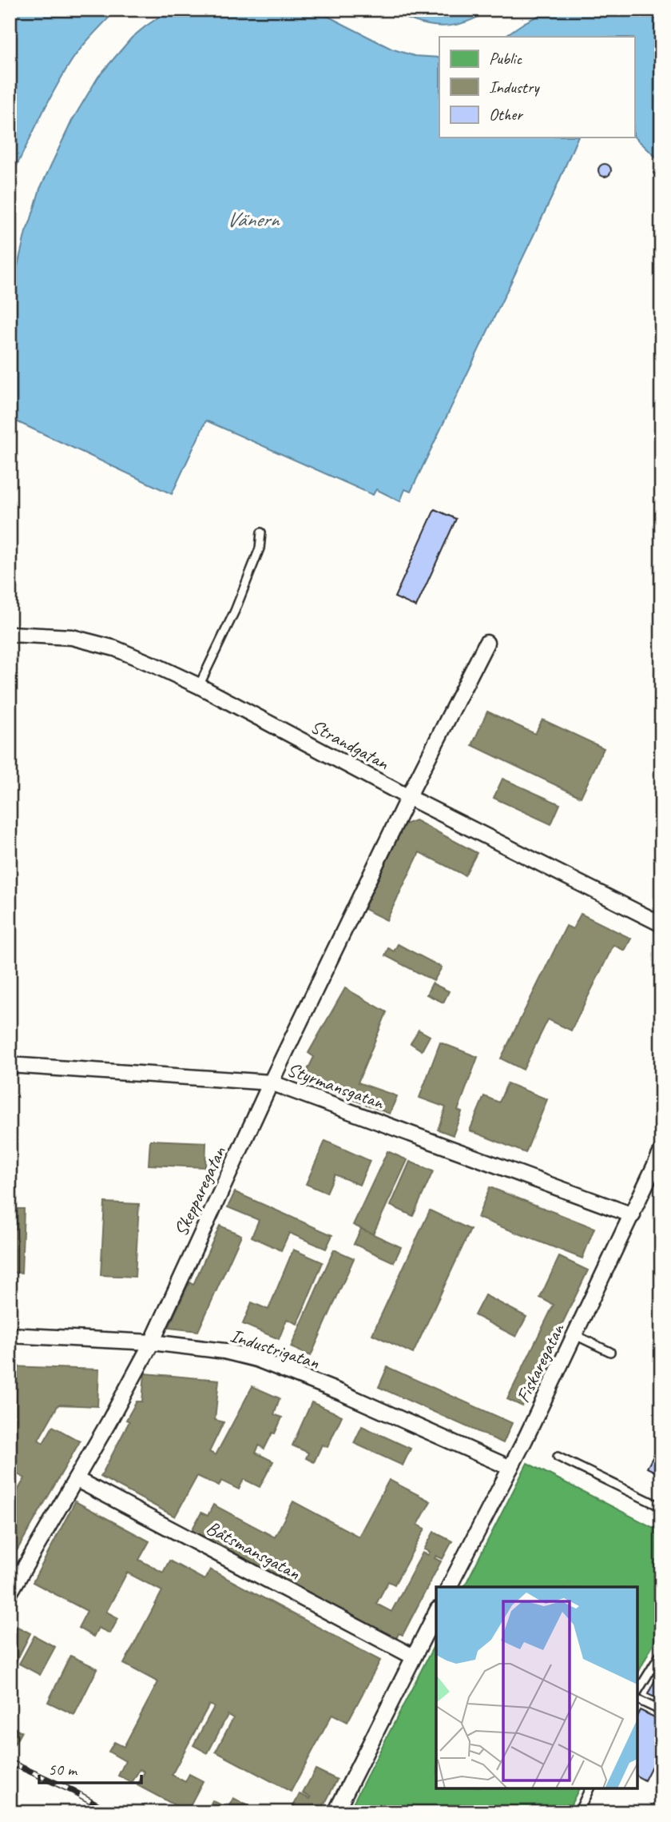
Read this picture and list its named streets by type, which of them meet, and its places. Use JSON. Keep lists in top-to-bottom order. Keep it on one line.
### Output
{"streets":{"street":["Strandgatan","Styrmansgatan","Skepparegatan","Industrigatan","Fiskaregatan","Båtsmansgatan"]},"crossings":[["Strandgatan","Skepparegatan"],["Styrmansgatan","Skepparegatan"],["Styrmansgatan","Fiskaregatan"],["Skepparegatan","Industrigatan"],["Skepparegatan","Båtsmansgatan"],["Industrigatan","Fiskaregatan"]],"water":["Vänern"],"legend":["Public","Industry","Other"],"scale_bar":"50 m"}
